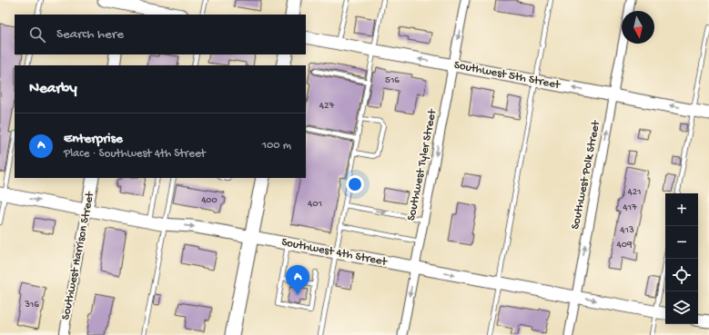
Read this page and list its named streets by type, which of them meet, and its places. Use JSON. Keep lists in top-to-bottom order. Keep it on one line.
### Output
{"streets":{"street":["Southwest 5th Street","Southwest Tyler Street","Southwest Polk Street","Southwest 4th Street","Southwest Harrison Street"]},"crossings":[["Southwest 5th Street","Southwest Tyler Street"],["Southwest 5th Street","Southwest Polk Street"],["Southwest Tyler Street","Southwest 4th Street"],["Southwest Polk Street","Southwest 4th Street"],["Southwest 4th Street","Southwest Harrison Street"]],"one_way":["Southwest 5th Street","Southwest Tyler Street","Southwest Polk Street","Southwest 4th Street"],"house_numbers":["516","427","421","400","401","417","413","409","316"],"north":"bottom","page":{"search":"Search here","heading":"Nearby","list":[{"mark":"A","name":"Enterprise","note":"Place · Southwest 4th Street","value":"100 m"}],"map_buttons":["+","−"],"pins":"A"}}
